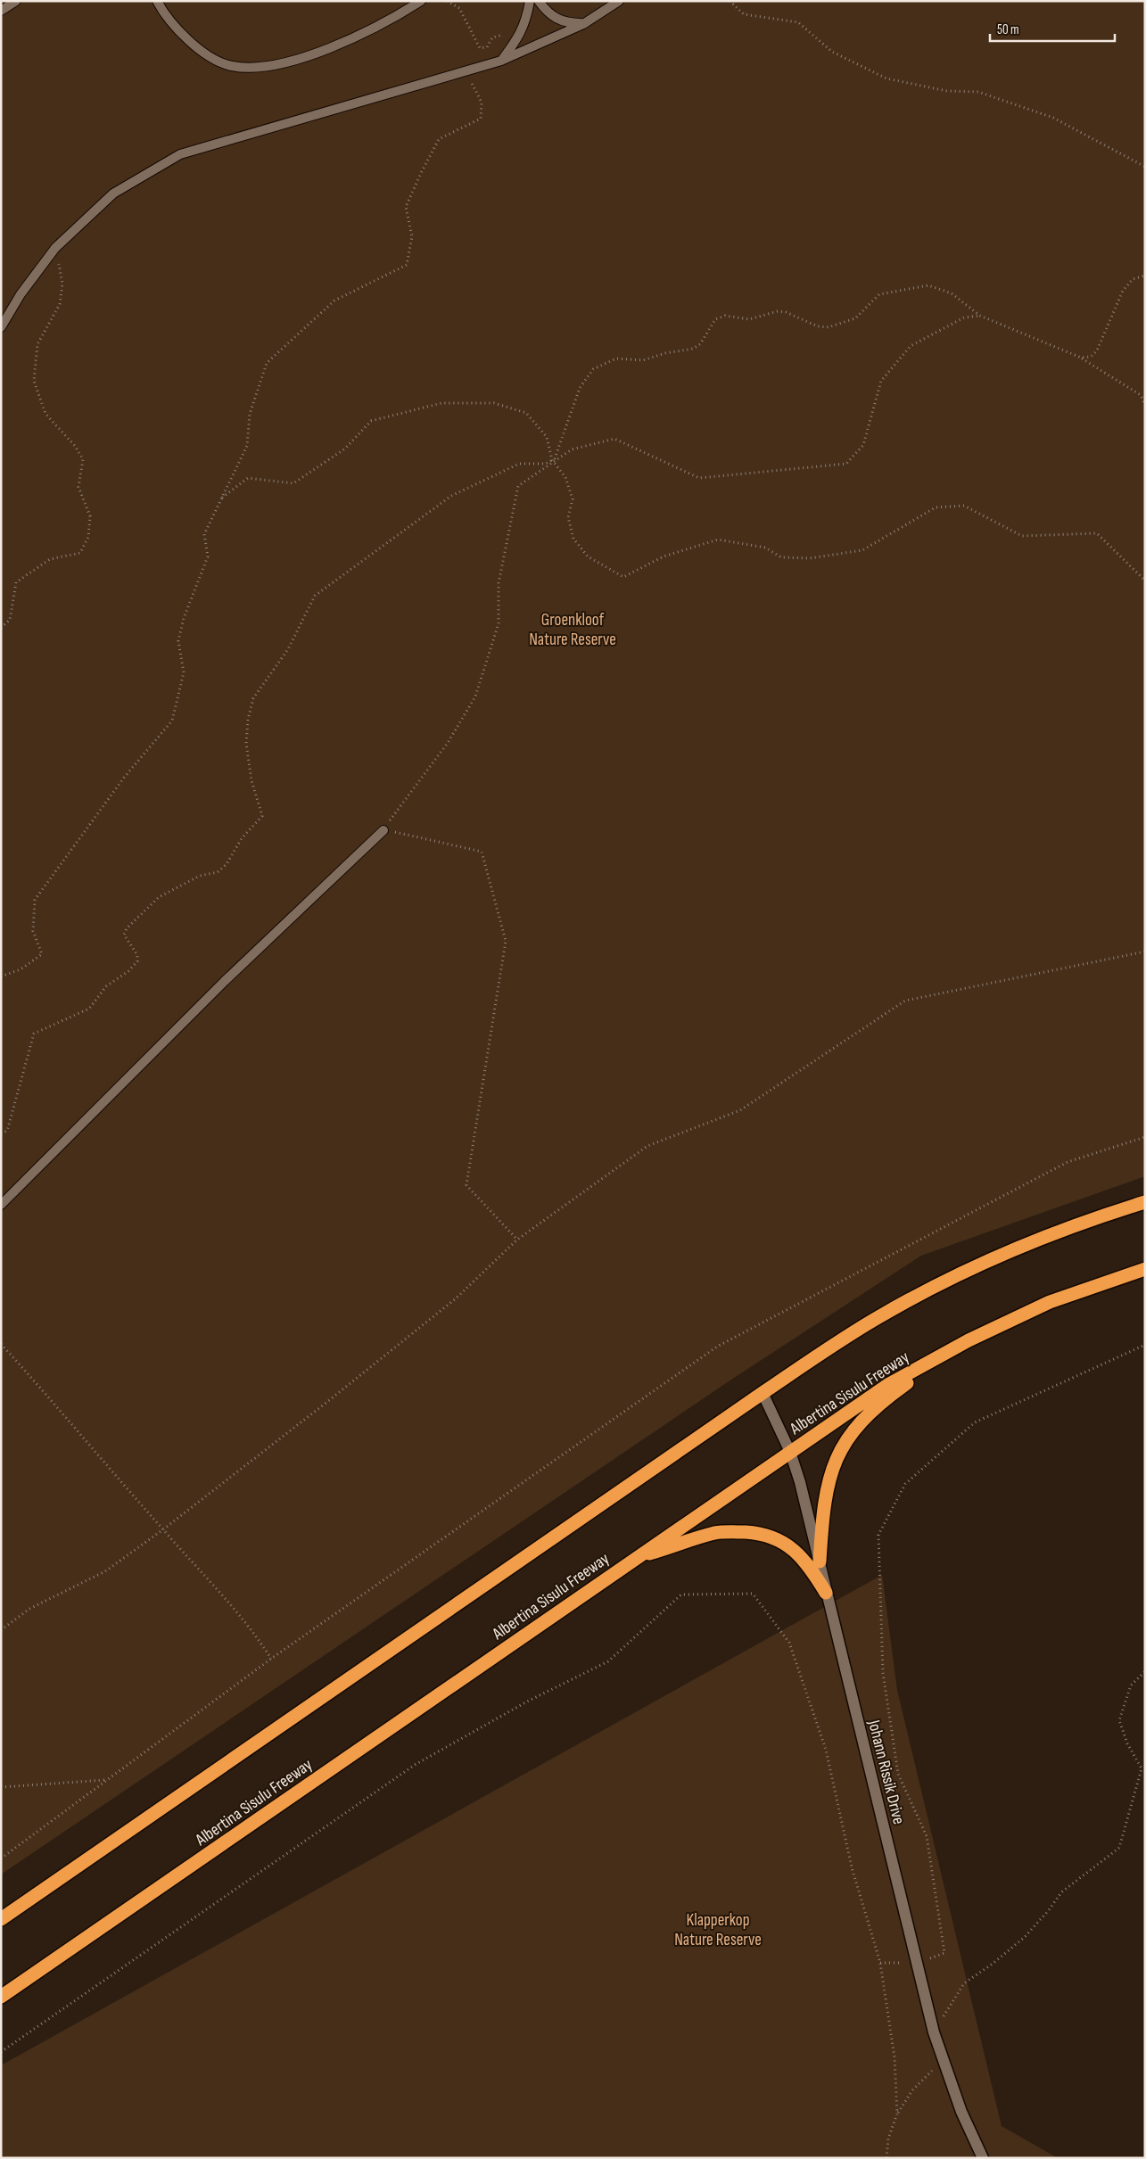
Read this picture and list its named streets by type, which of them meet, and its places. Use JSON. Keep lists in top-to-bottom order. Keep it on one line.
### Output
{"streets":{"highway":["Albertina Sisulu Freeway"],"street":["Johann Rissik Drive"]},"crossings":[["Albertina Sisulu Freeway","Johann Rissik Drive"]],"parks":["Groenkloof Nature Reserve","Klapperkop Nature Reserve"],"scale_bar":"50 m"}
